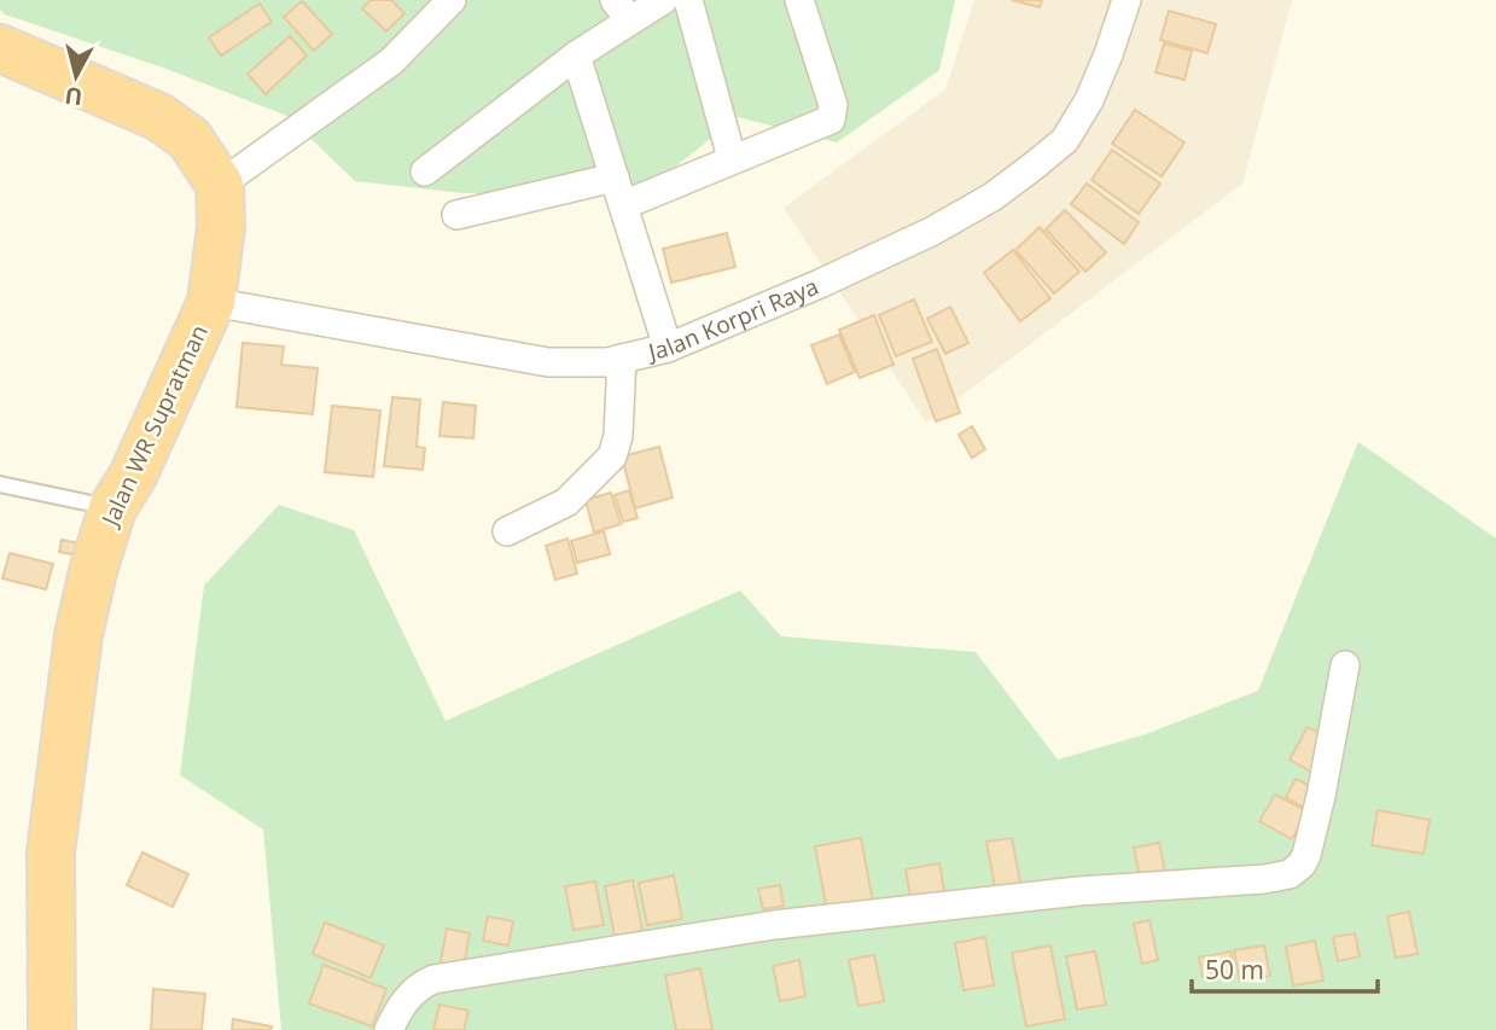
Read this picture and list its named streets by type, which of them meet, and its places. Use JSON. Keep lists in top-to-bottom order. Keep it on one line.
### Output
{"streets":{"highway":["Jalan WR Supratman"],"street":["Jalan Korpri Raya"]},"crossings":[["Jalan Korpri Raya","Jalan WR Supratman"]],"scale_bar":"50 m","north":"bottom"}
